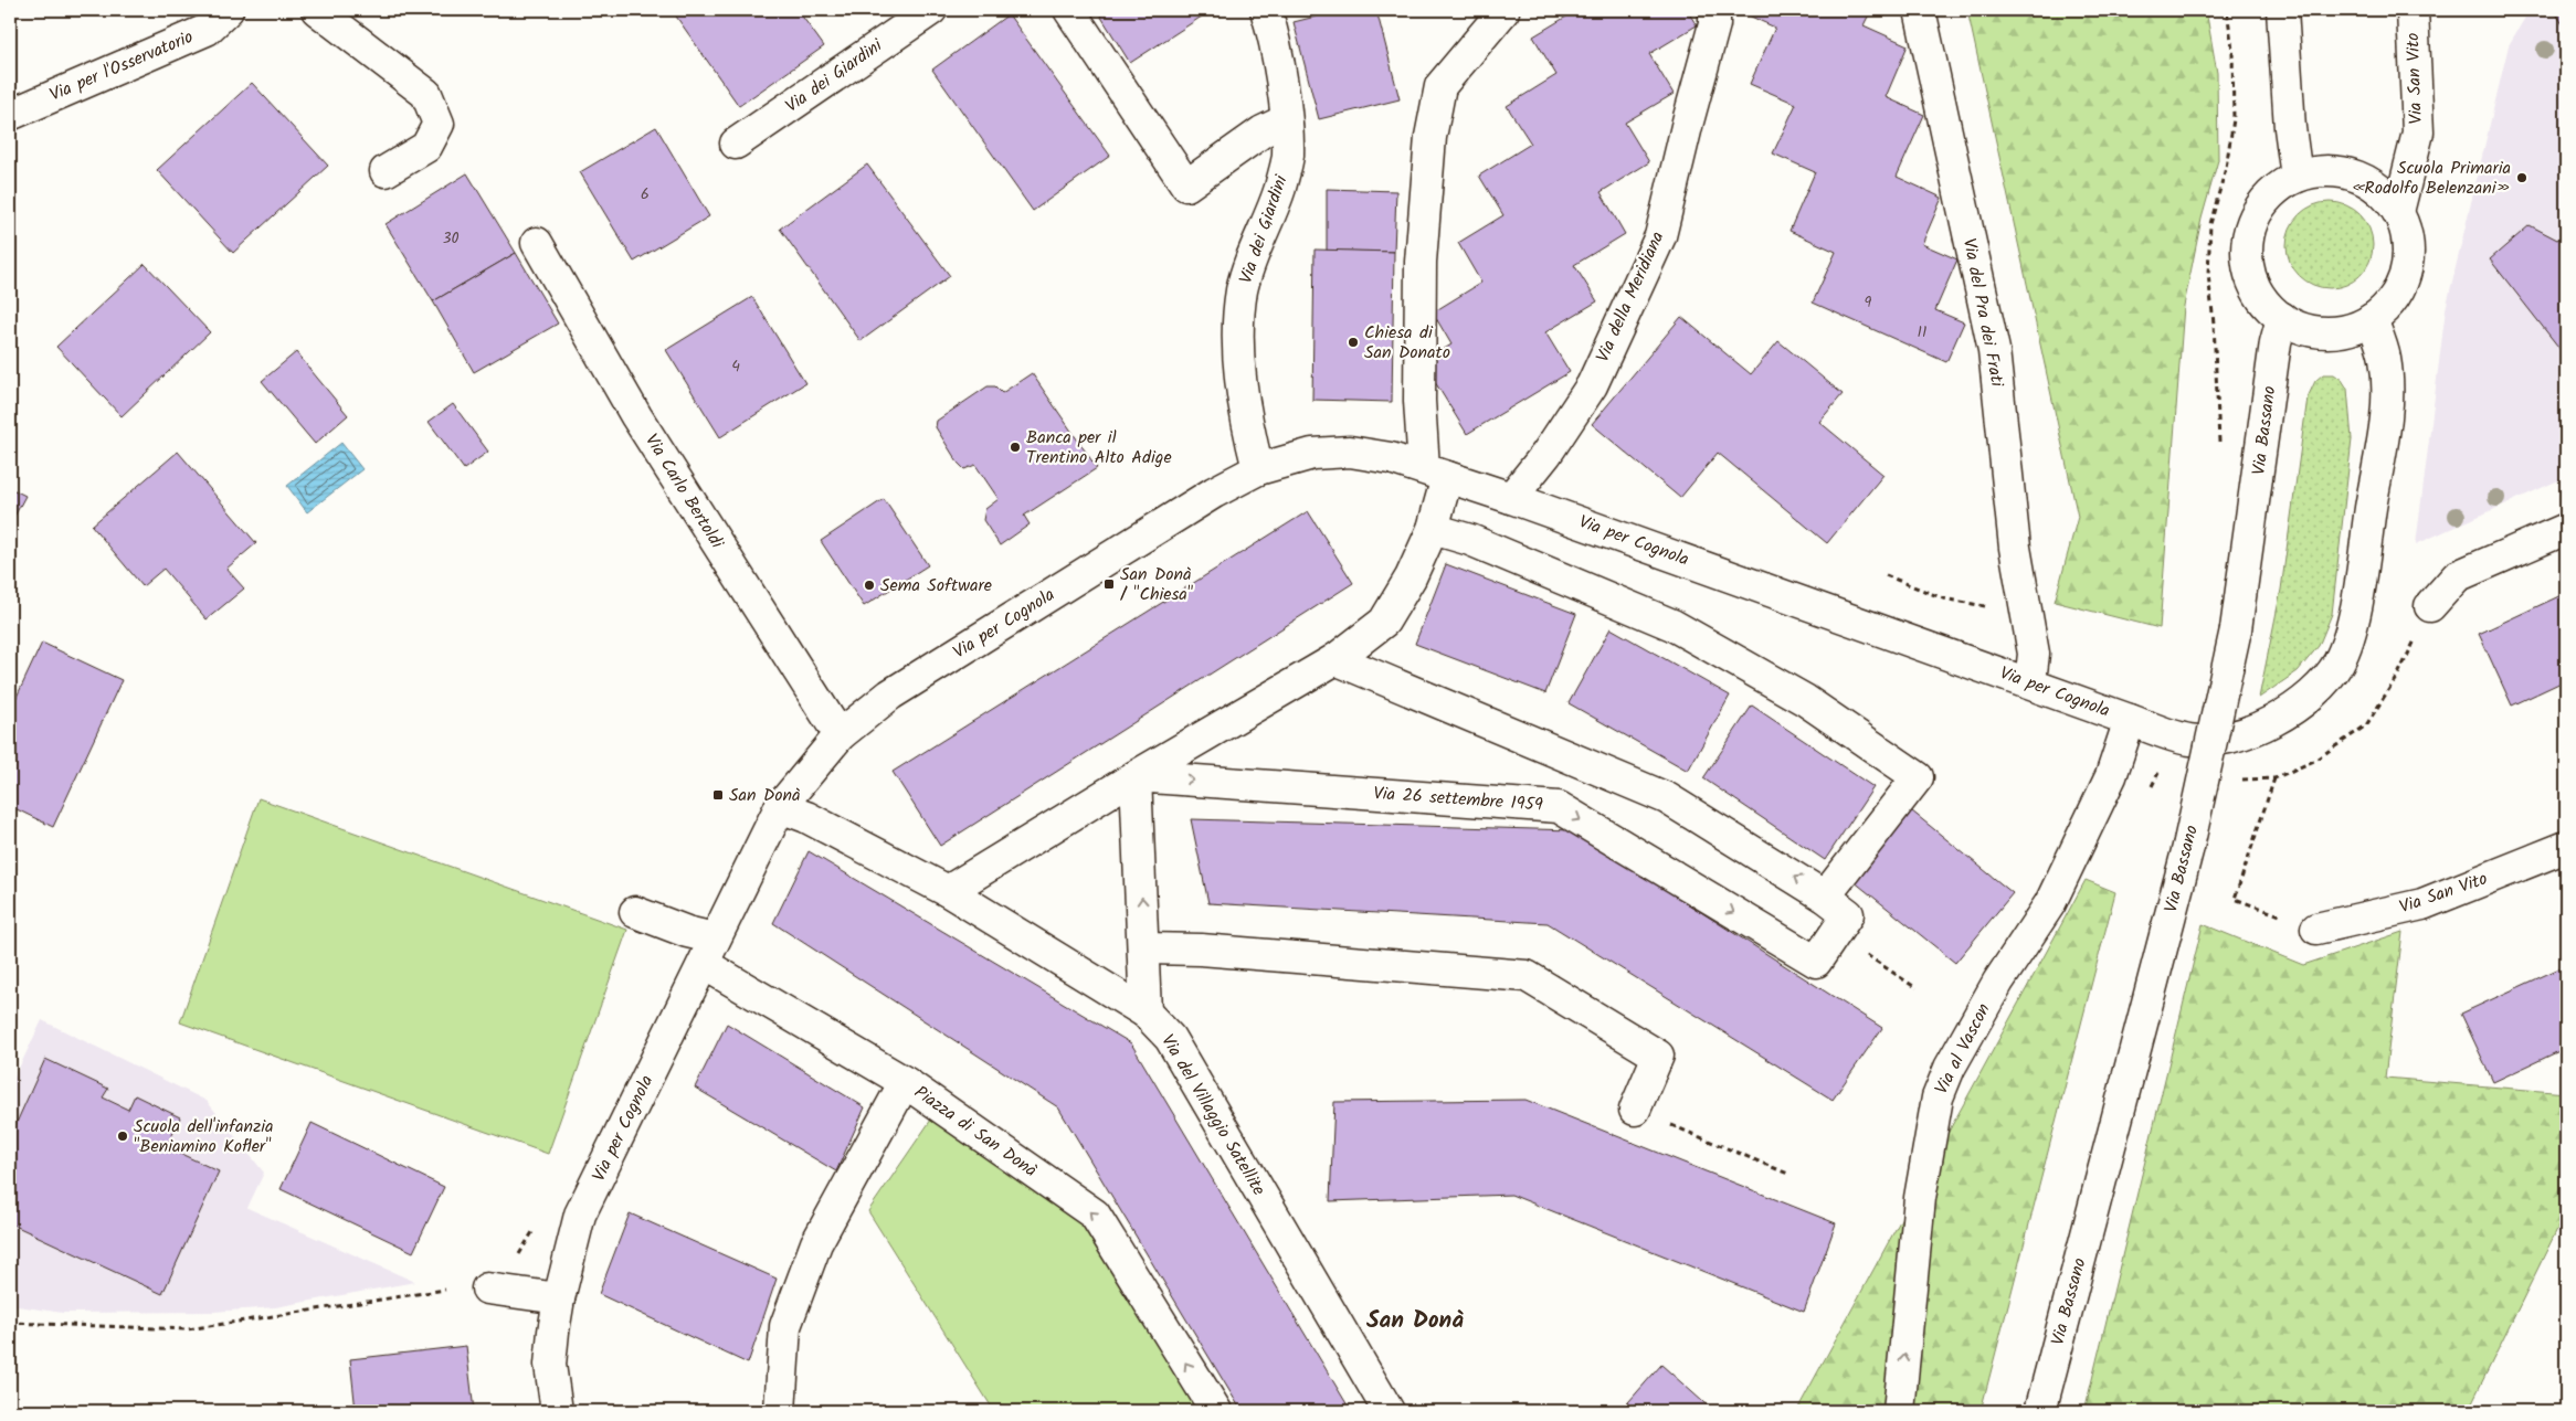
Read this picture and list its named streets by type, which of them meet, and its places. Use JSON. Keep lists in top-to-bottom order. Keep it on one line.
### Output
{"streets":{"main road":["Via per l'Osservatorio","Via dei Giardini","Via San Vito","Via della Meridiana","Via del Pra dei Frati","Via Bassano","Via Carlo Bertoldi","Via per Cognola","Via 26 settembre 1959","Via al Vascon","Via del Villaggio Satellite","Piazza di San Donà"]},"crossings":[["Via dei Giardini","Via per Cognola"],["Via San Vito","Via Bassano"],["Via San Vito","Via per Cognola"],["Via della Meridiana","Via per Cognola"],["Via del Pra dei Frati","Via per Cognola"],["Via Bassano","Via per Cognola"],["Via Carlo Bertoldi","Via per Cognola"],["Via per Cognola","Via al Vascon"],["Via per Cognola","Via del Villaggio Satellite"]],"one_way":["Via al Vascon","Piazza di San Donà"],"districts":["San Donà"],"places":{"other":["Scuola Primaria «Rodolfo Belenzani»","Chiesa di San Donato","Banca per il Trentino Alto Adige","Sema Software","Scuola dell'infanzia \"Beniamino Kofler\""],"transit":["San Donà / \"Chiesa\"","San Donà"]},"house_numbers":["6","30","9","11","4"]}
